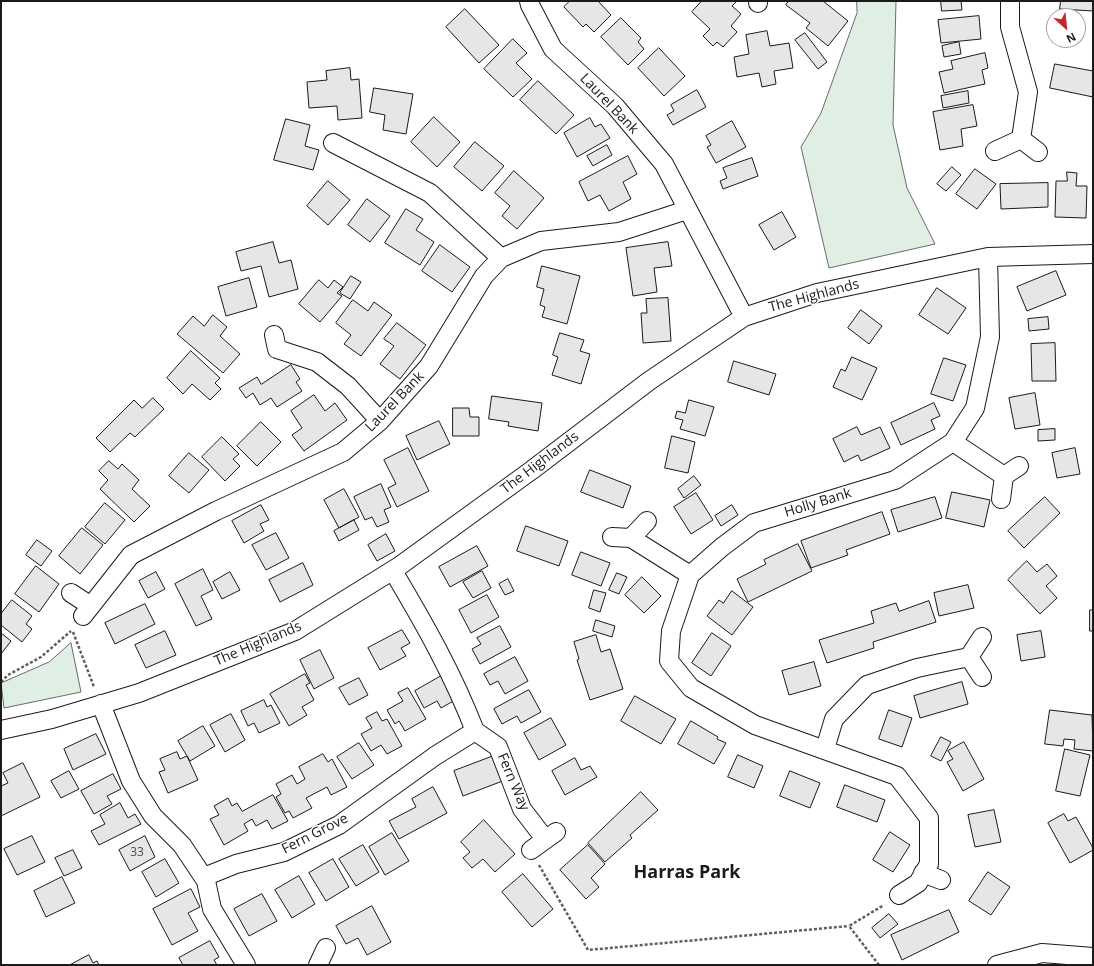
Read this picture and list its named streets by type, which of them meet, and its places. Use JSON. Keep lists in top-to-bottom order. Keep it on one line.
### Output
{"streets":{"street":["Laurel Bank","The Highlands","Holly Bank","Fern Way","Fern Grove"]},"crossings":[["Laurel Bank","The Highlands"],["The Highlands","Holly Bank"],["Fern Way","Fern Grove"]],"districts":["Harras Park"],"house_numbers":["33"],"north":"bottom right"}
